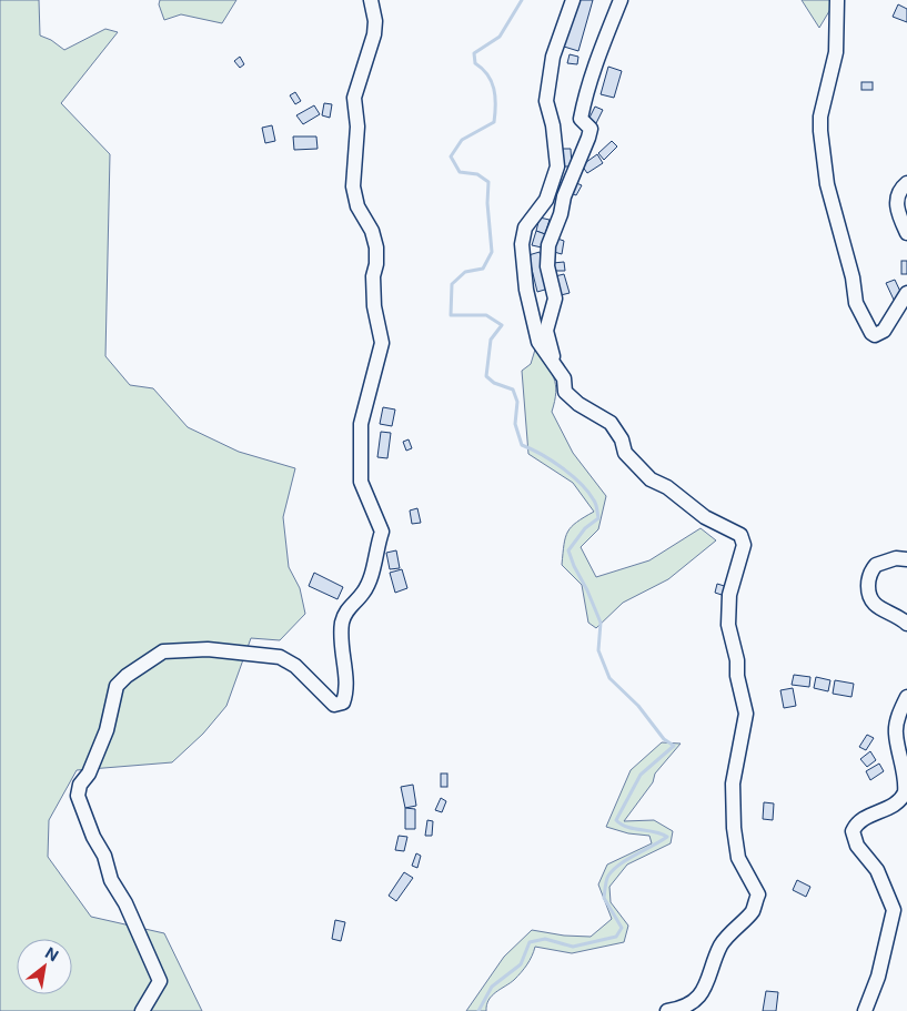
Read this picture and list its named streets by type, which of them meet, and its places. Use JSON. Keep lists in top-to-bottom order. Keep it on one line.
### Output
{"north":"top right"}
